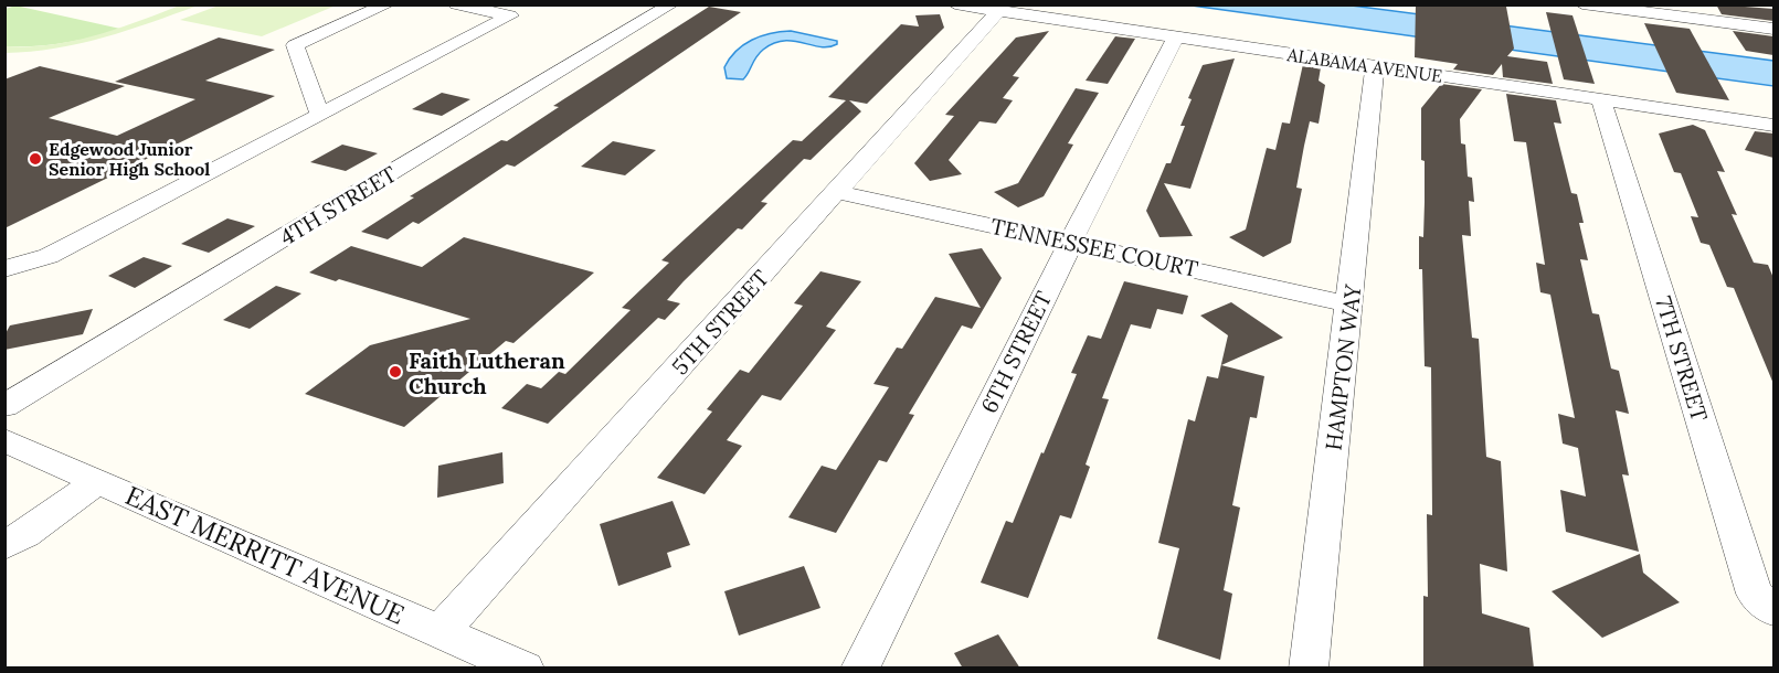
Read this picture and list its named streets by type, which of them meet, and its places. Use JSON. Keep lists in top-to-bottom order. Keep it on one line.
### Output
{"streets":{"street":["ALABAMA AVENUE","4TH STREET","TENNESSEE COURT","5TH STREET","6TH STREET","7TH STREET","HAMPTON WAY","EAST MERRITT AVENUE"]},"crossings":[["ALABAMA AVENUE","5TH STREET"],["ALABAMA AVENUE","6TH STREET"],["ALABAMA AVENUE","7TH STREET"],["ALABAMA AVENUE","HAMPTON WAY"],["TENNESSEE COURT","5TH STREET"],["TENNESSEE COURT","6TH STREET"],["TENNESSEE COURT","HAMPTON WAY"],["5TH STREET","EAST MERRITT AVENUE"]],"places":["Edgewood Junior Senior High School","Faith Lutheran Church"]}
